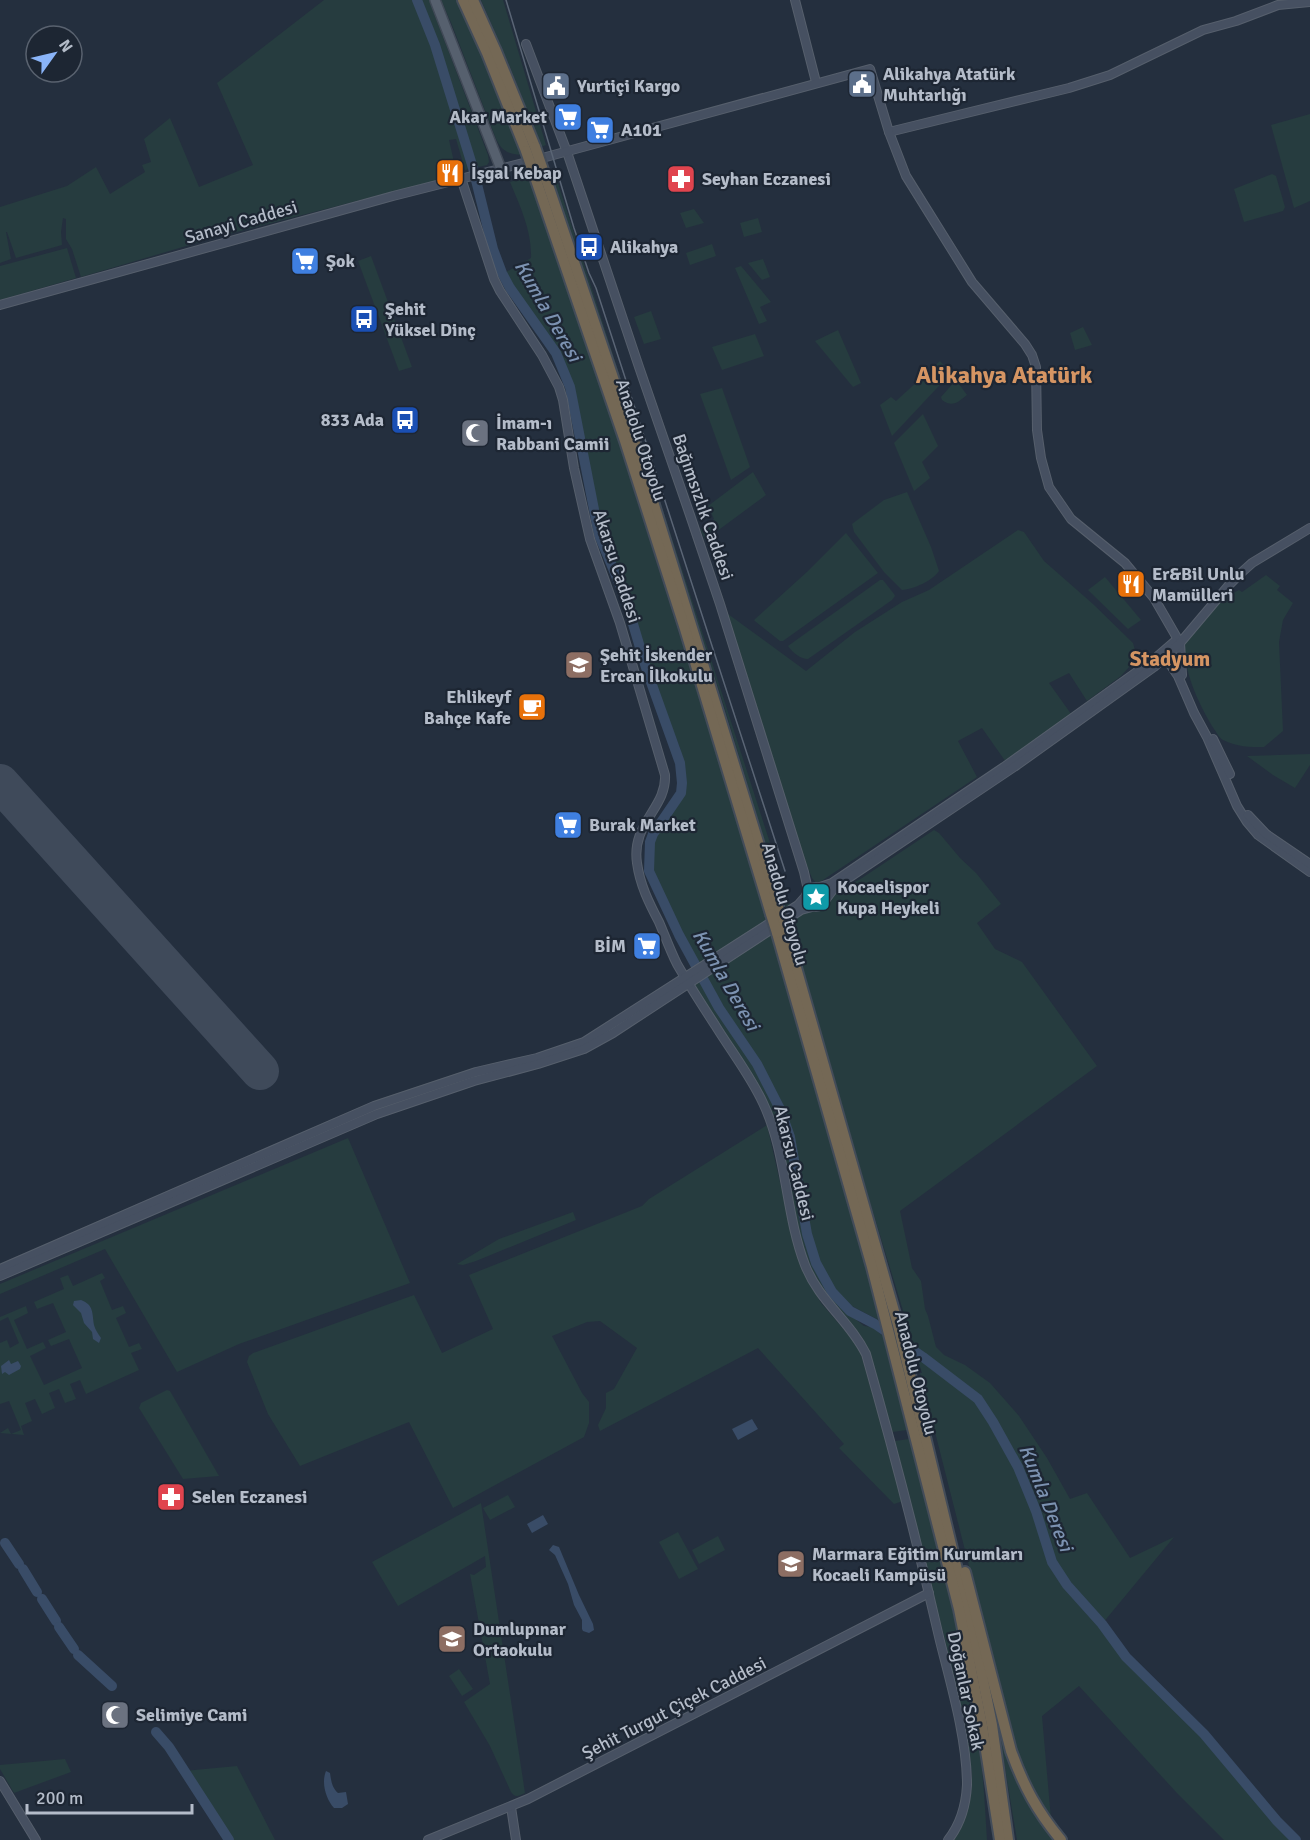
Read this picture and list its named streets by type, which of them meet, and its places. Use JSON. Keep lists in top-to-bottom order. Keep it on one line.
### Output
{"streets":{"highway":["Anadolu Otoyolu"],"main road":["Sanayi Caddesi","Bağımsızlık Caddesi","Akarsu Caddesi","Doğanlar Sokak","Şehit Turgut Çiçek Caddesi"]},"crossings":[["Sanayi Caddesi","Bağımsızlık Caddesi"],["Sanayi Caddesi","Akarsu Caddesi"],["Akarsu Caddesi","Doğanlar Sokak"],["Akarsu Caddesi","Şehit Turgut Çiçek Caddesi"],["Doğanlar Sokak","Şehit Turgut Çiçek Caddesi"]],"districts":["Alikahya Atatürk","Stadyum"],"water":["Kumla Deresi"],"places":{"public building":["Alikahya Atatürk Muhtarlığı","Yurtiçi Kargo"],"supermarket":["Akar Market","A101","Şok","Burak Market","BİM"],"restaurant":["İşgal Kebap","Er&Bil Unlu Mamülleri"],"pharmacy":["Seyhan Eczanesi","Selen Eczanesi"],"bus stop":["Alikahya","Şehit Yüksel Dinç","833 Ada"],"mosque":["İmam-ı Rabbani Camii","Selimiye Cami"],"school or university":["Şehit İskender Ercan İlkokulu","Marmara Eğitim Kurumları Kocaeli Kampüsü","Dumlupınar Ortaokulu"],"cafe":["Ehlikeyf Bahçe Kafe"],"place":["Kocaelispor Kupa Heykeli"]},"scale_bar":"200 m","north":"top right"}
